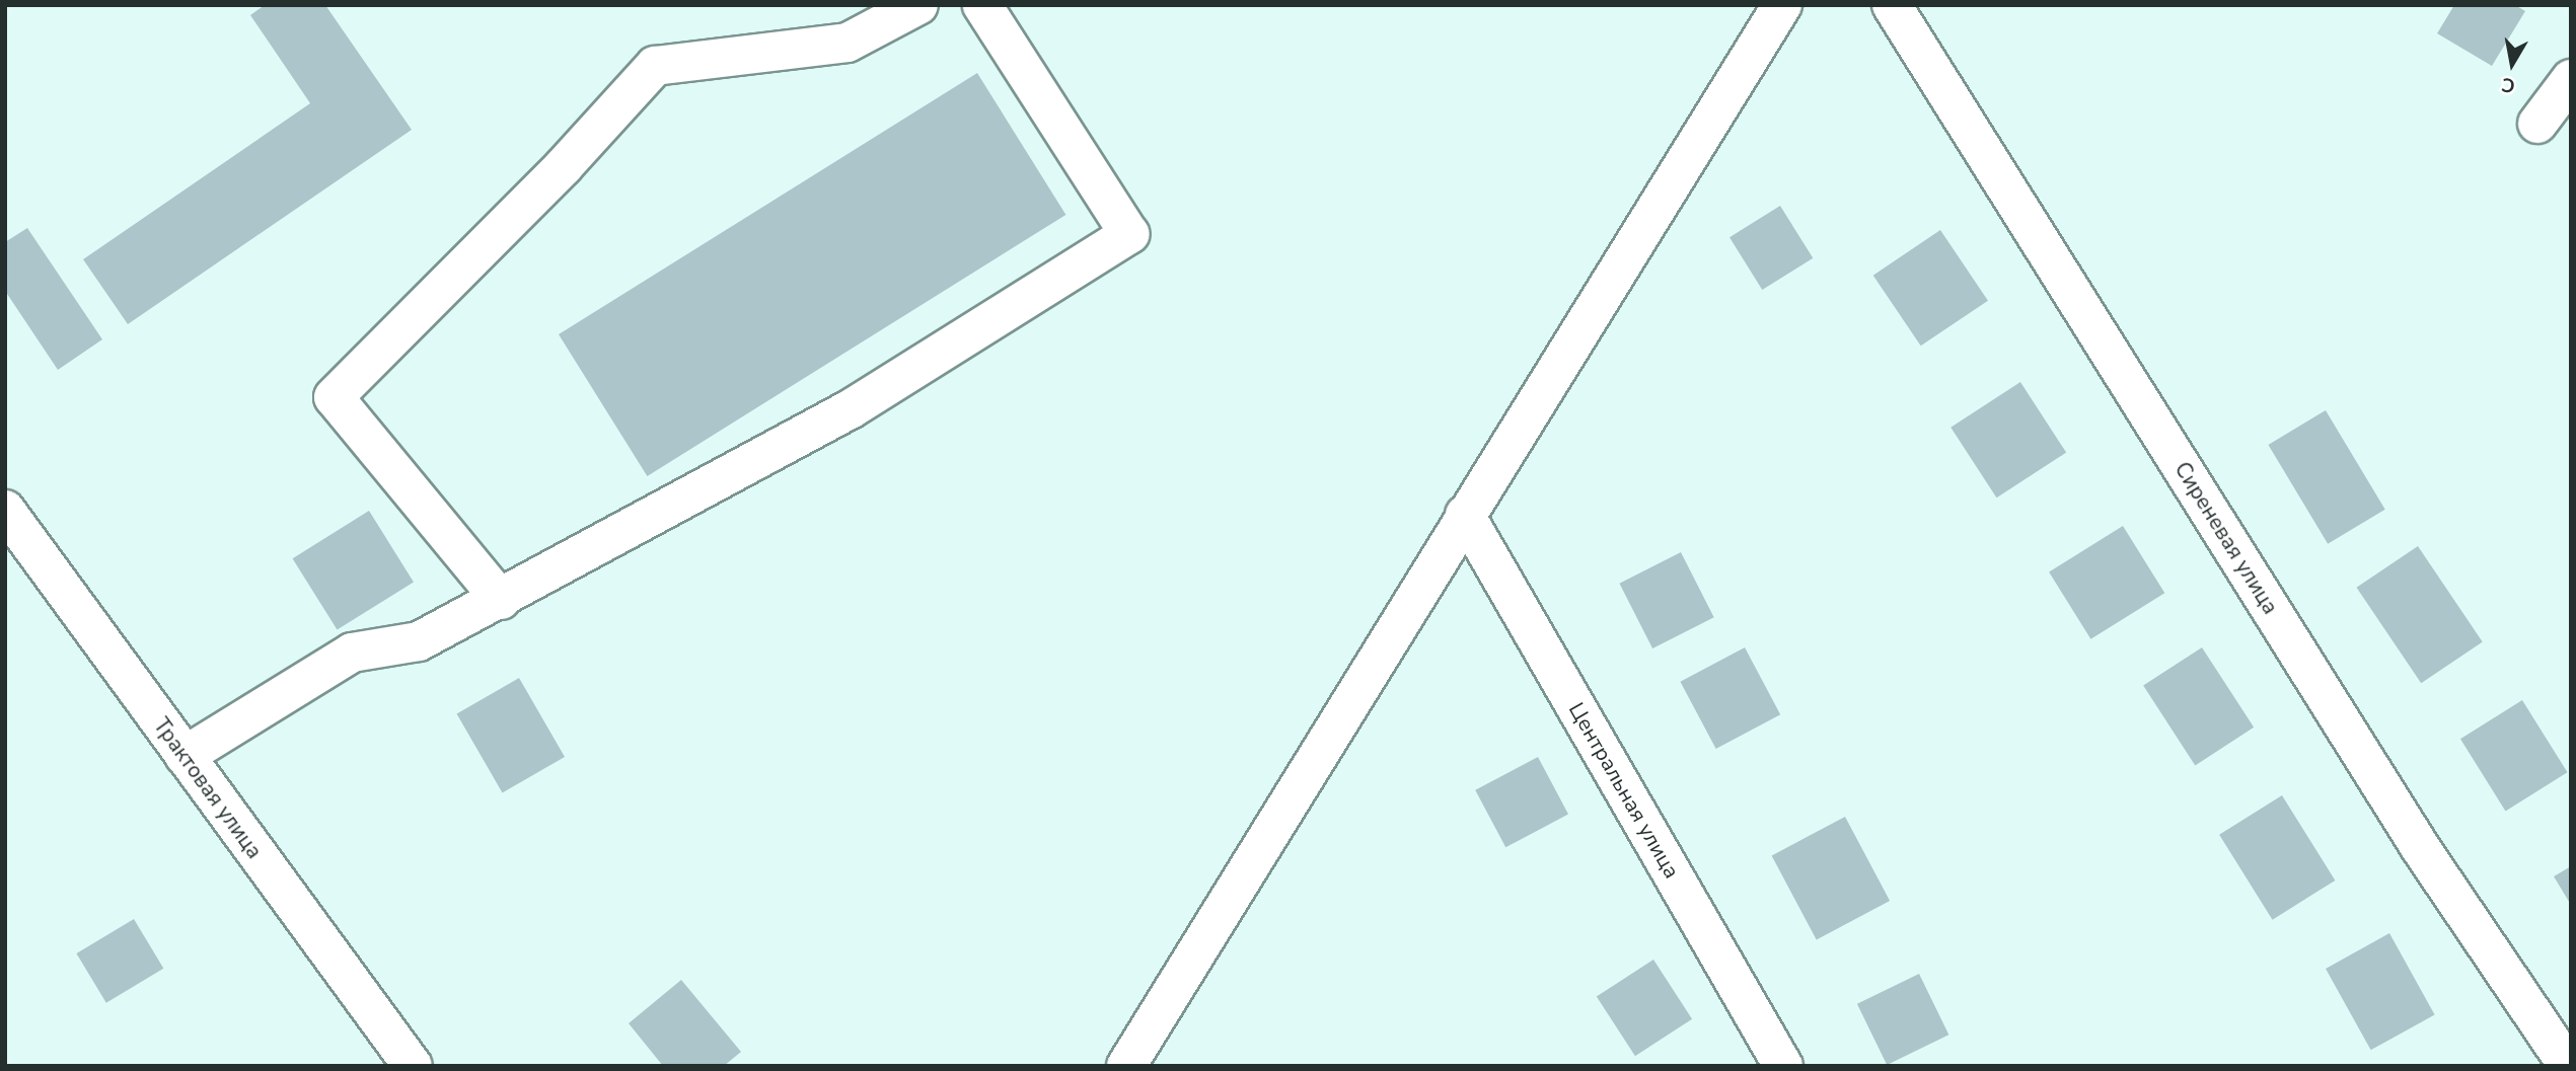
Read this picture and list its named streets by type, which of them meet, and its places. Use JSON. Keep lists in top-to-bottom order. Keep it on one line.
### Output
{"streets":{"street":["Сиреневая улица","Трактовая улица","Центральная улица"]},"north":"bottom"}
